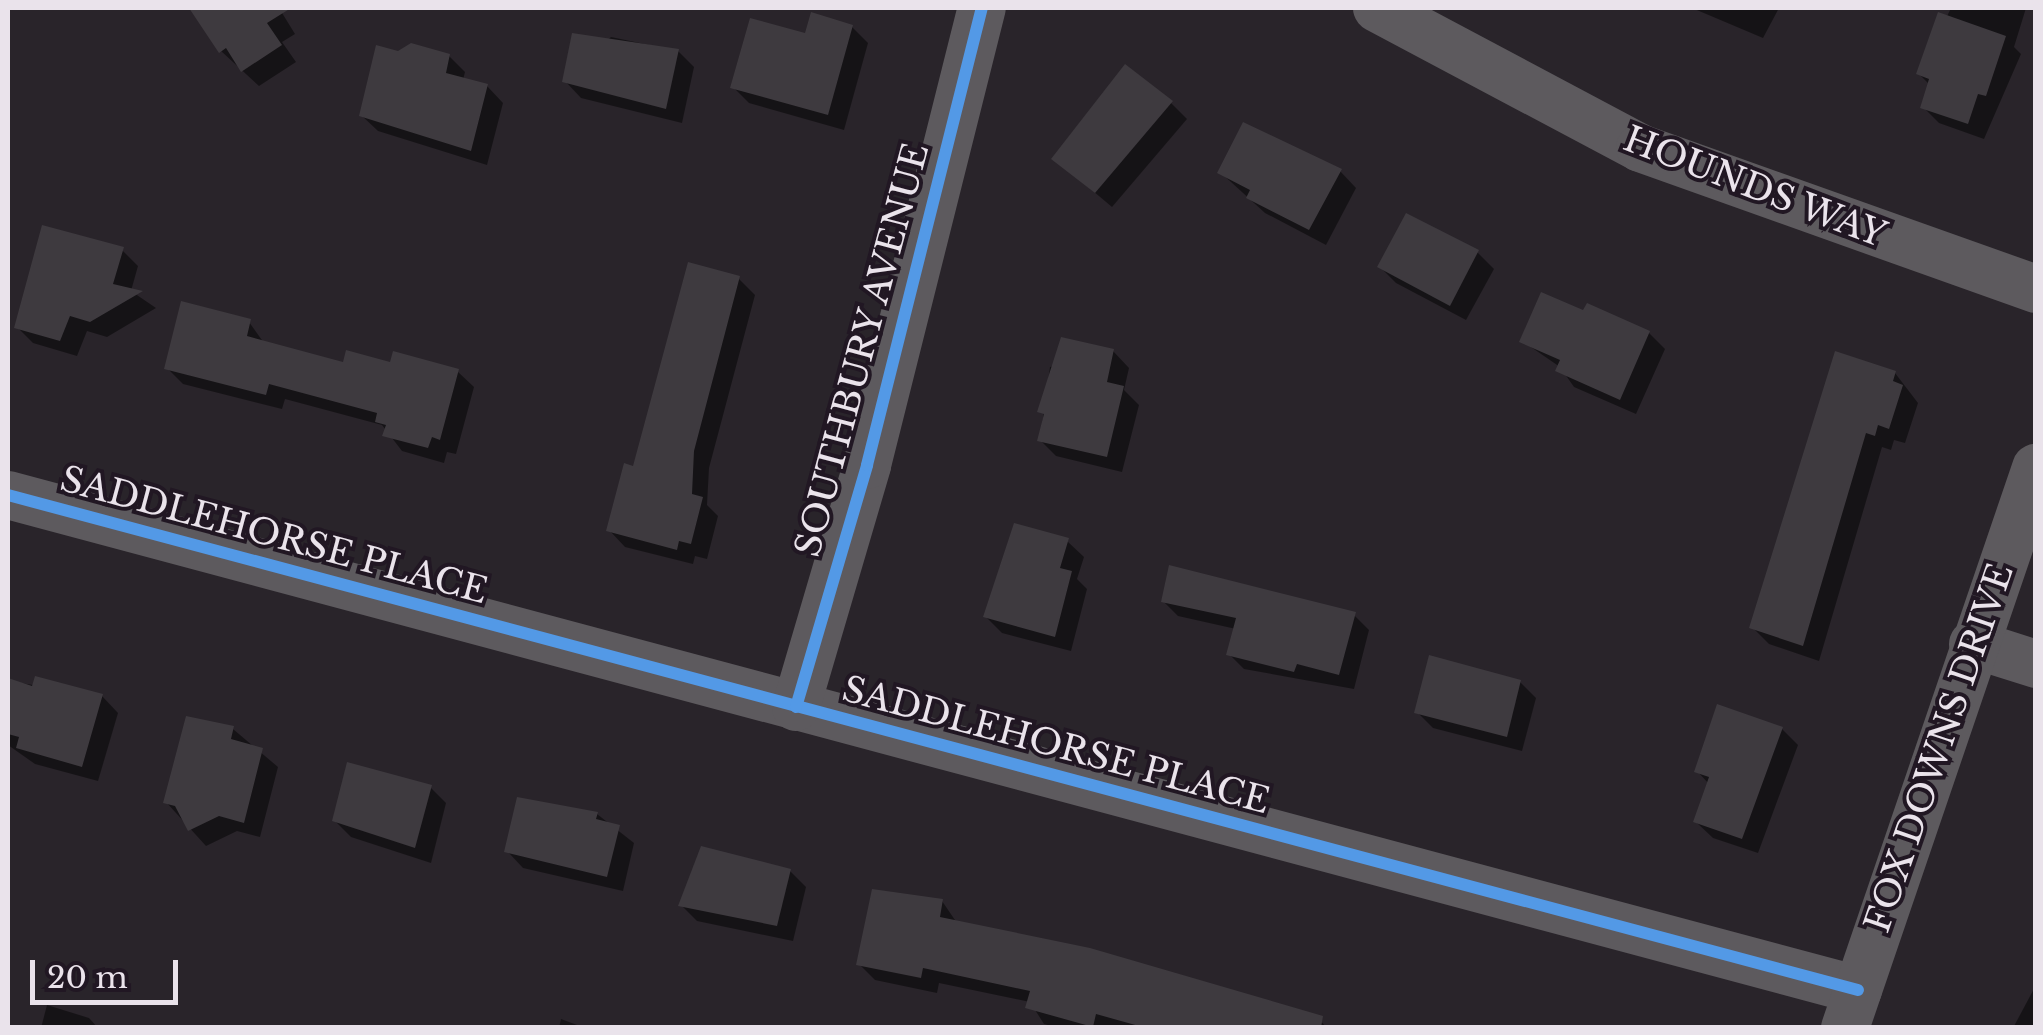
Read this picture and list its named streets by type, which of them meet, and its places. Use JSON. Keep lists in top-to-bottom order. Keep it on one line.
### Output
{"streets":{"street":["HOUNDS WAY","SOUTHBURY AVENUE","SADDLEHORSE PLACE","FOX DOWNS DRIVE"]},"crossings":[["SOUTHBURY AVENUE","SADDLEHORSE PLACE"],["SADDLEHORSE PLACE","FOX DOWNS DRIVE"]],"scale_bar":"20 m"}
